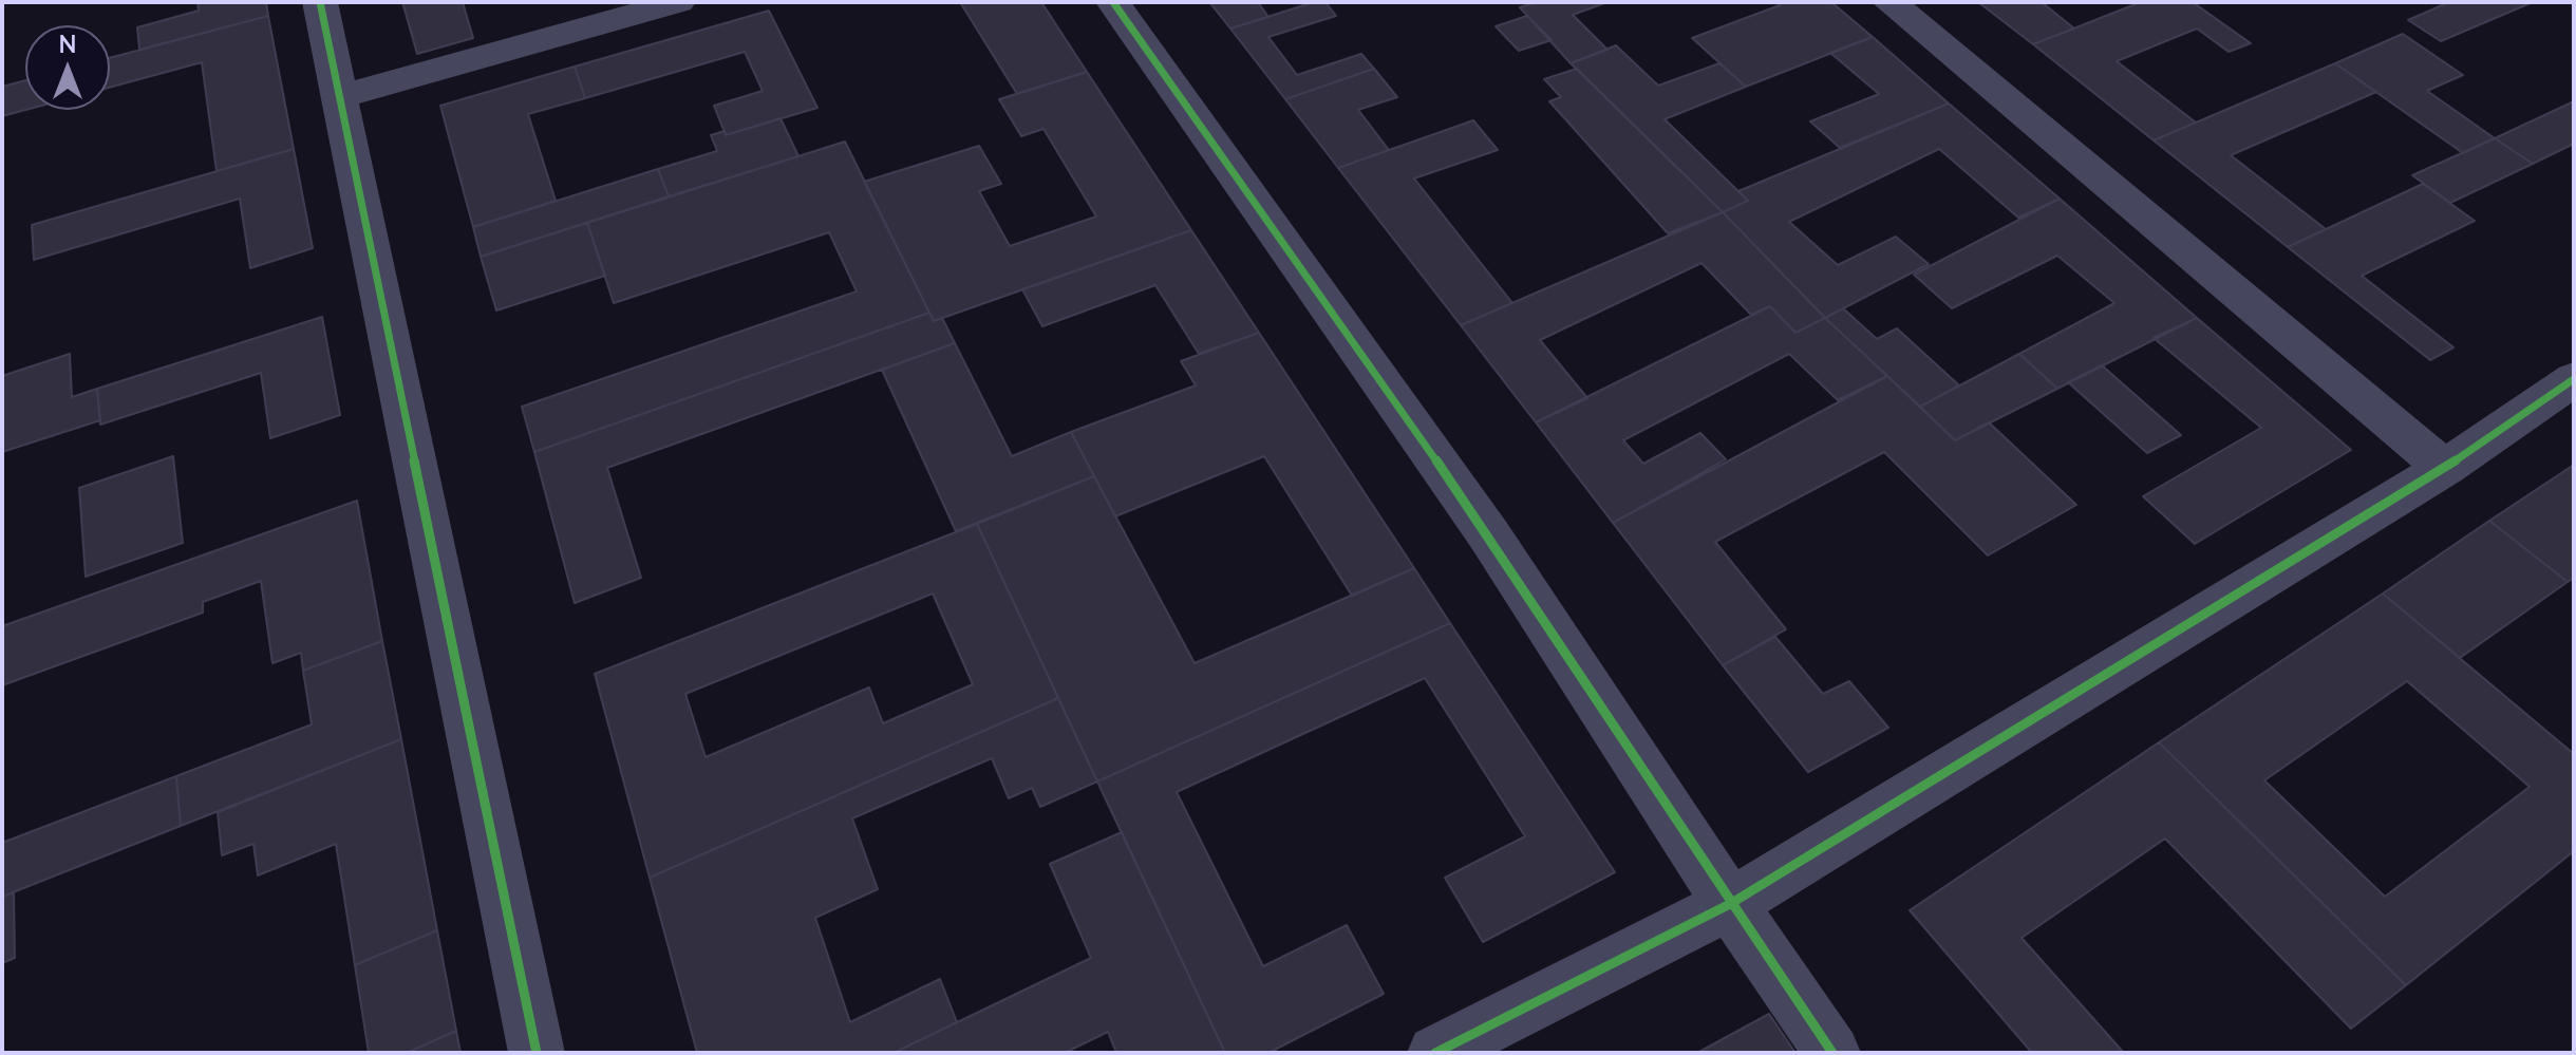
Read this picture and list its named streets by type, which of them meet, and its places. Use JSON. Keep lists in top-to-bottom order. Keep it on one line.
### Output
{"north":"top"}
